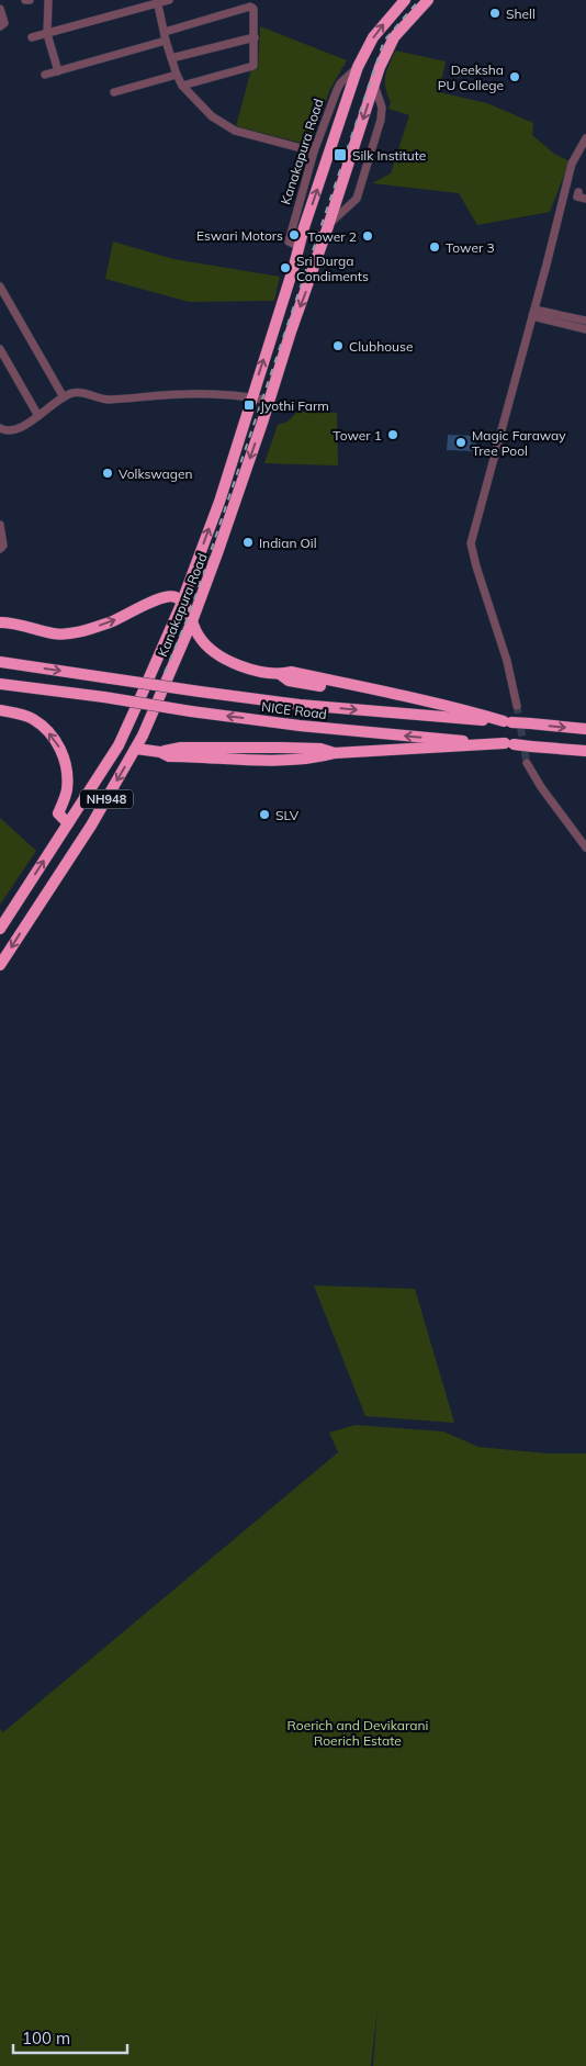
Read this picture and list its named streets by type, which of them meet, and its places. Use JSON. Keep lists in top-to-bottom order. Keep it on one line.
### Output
{"streets":{"highway":["Kanakapura Road","NICE Road","NH948"]},"parks":["Roerich and Devikarani Roerich Estate"],"places":{"other":["Shell","Deeksha PU College","Eswari Motors","Tower 2","Tower 3","Sri Durga Condiments","Clubhouse","Tower 1","Magic Faraway Tree Pool","Volkswagen","Indian Oil","SLV"],"transit":["Silk Institute","Jyothi Farm"]},"scale_bar":"100 m"}
